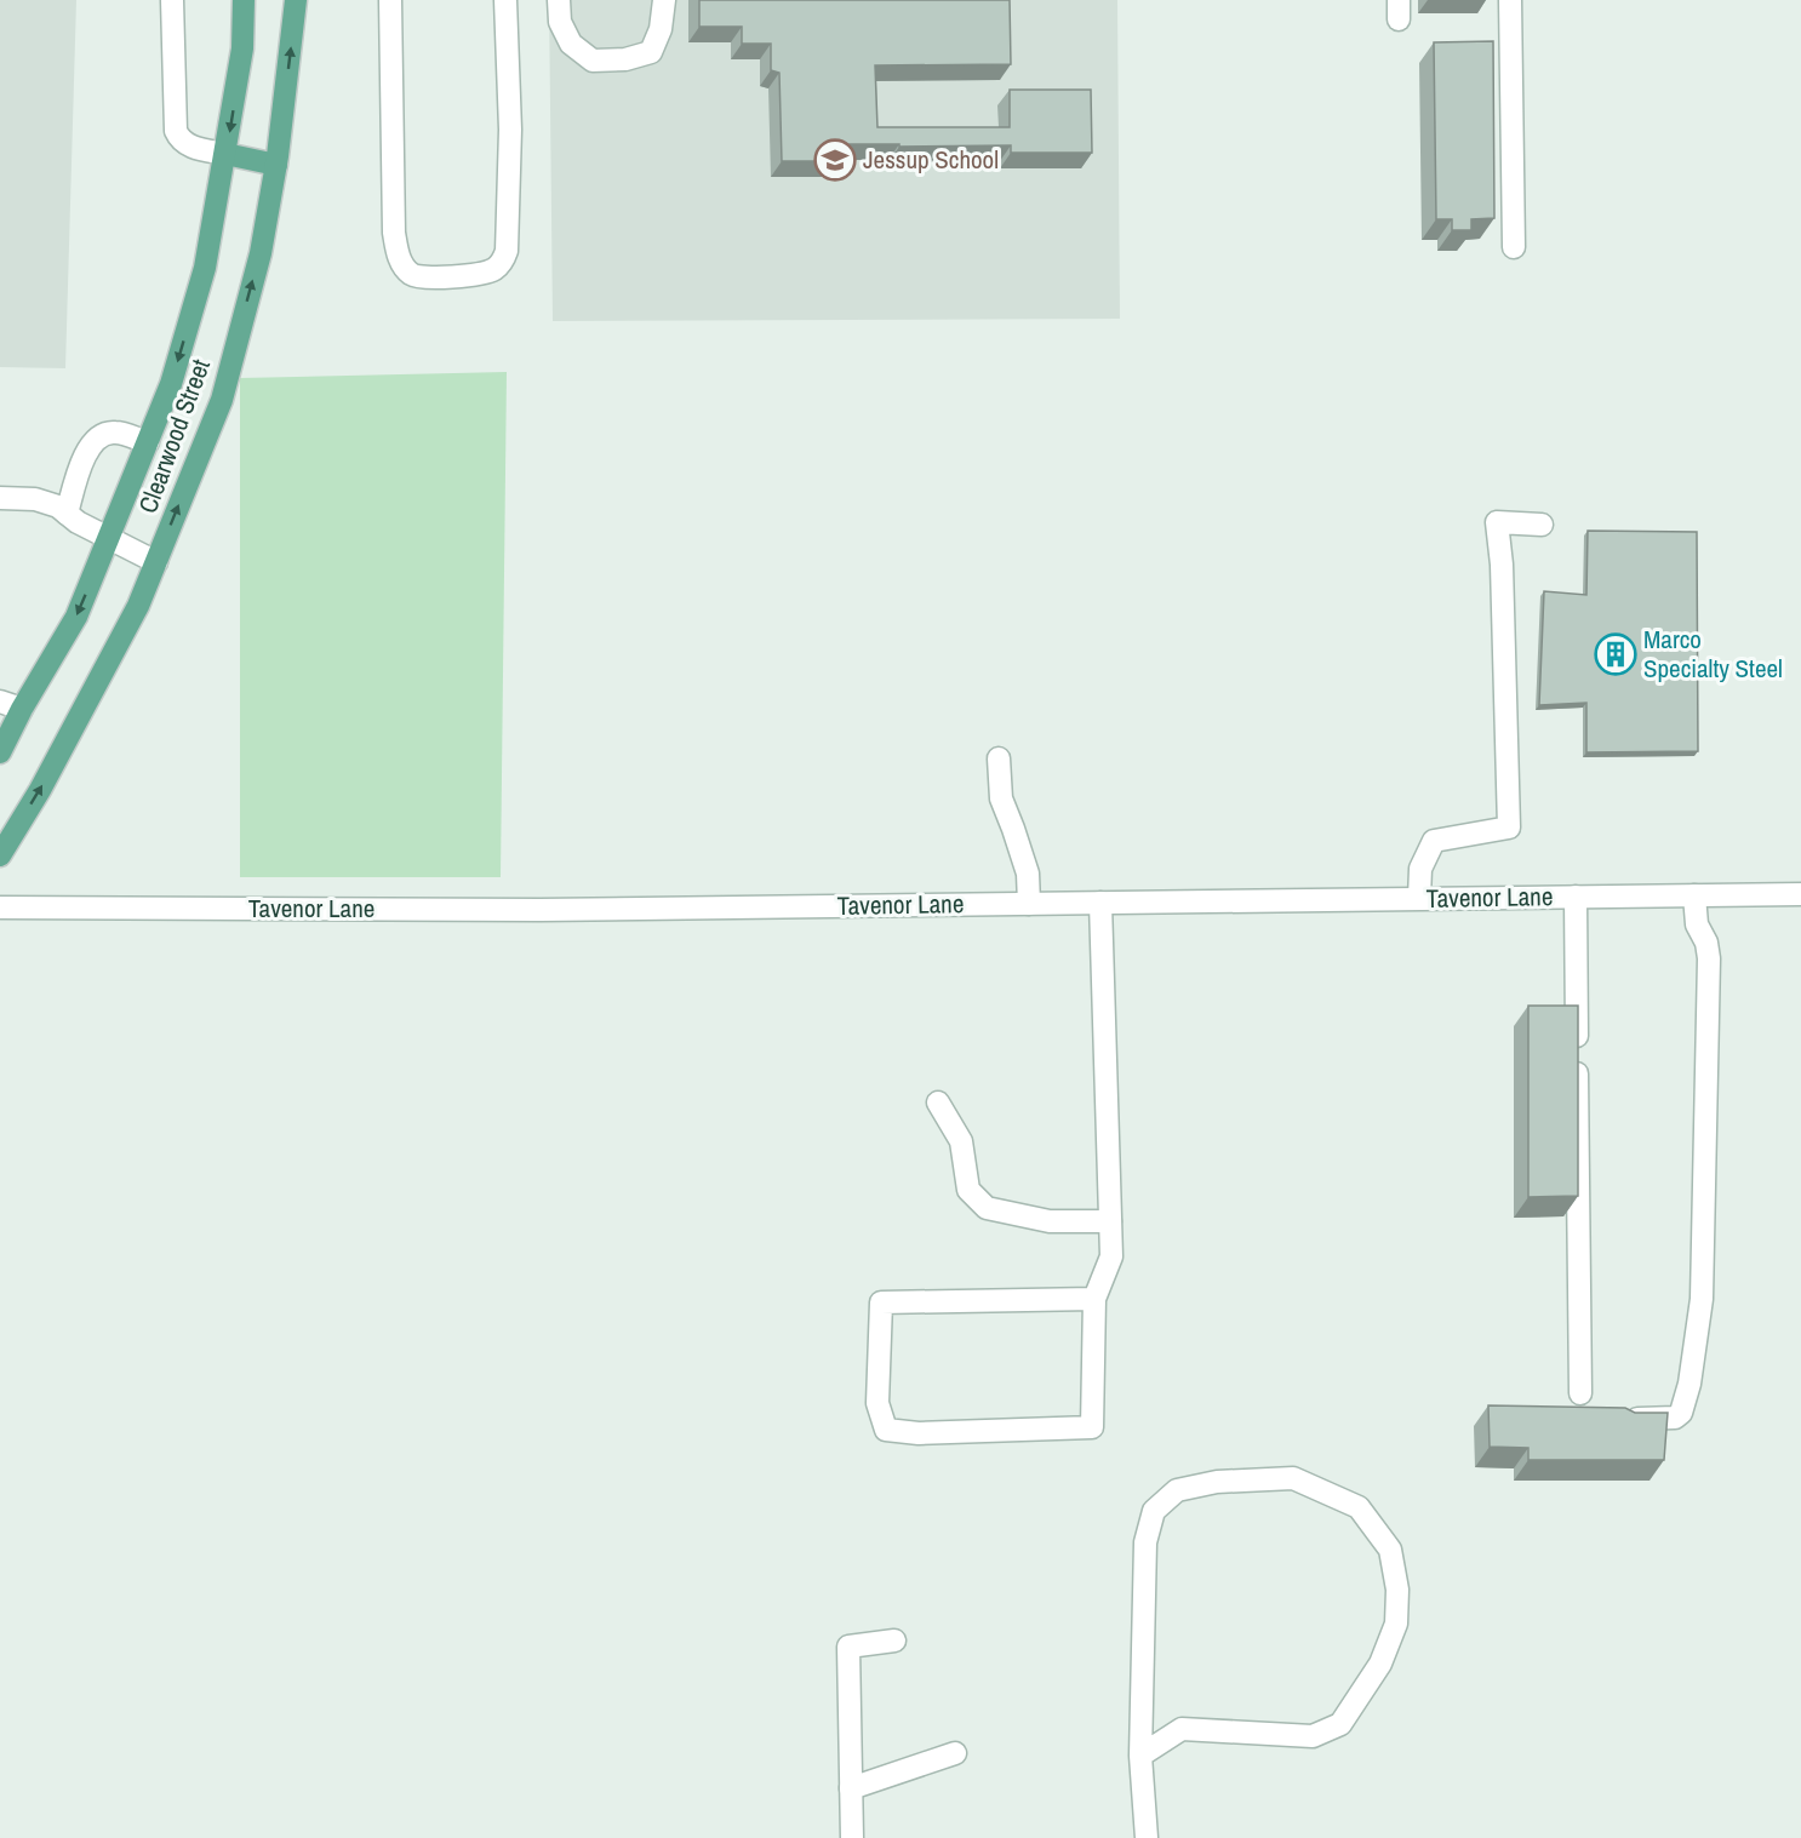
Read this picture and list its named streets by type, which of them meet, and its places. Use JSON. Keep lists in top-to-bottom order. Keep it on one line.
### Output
{"streets":{"main road":["Clearwood Street"],"street":["Tavenor Lane"]},"places":{"school or university":["Jessup School"],"building":["Marco Specialty Steel"]}}
